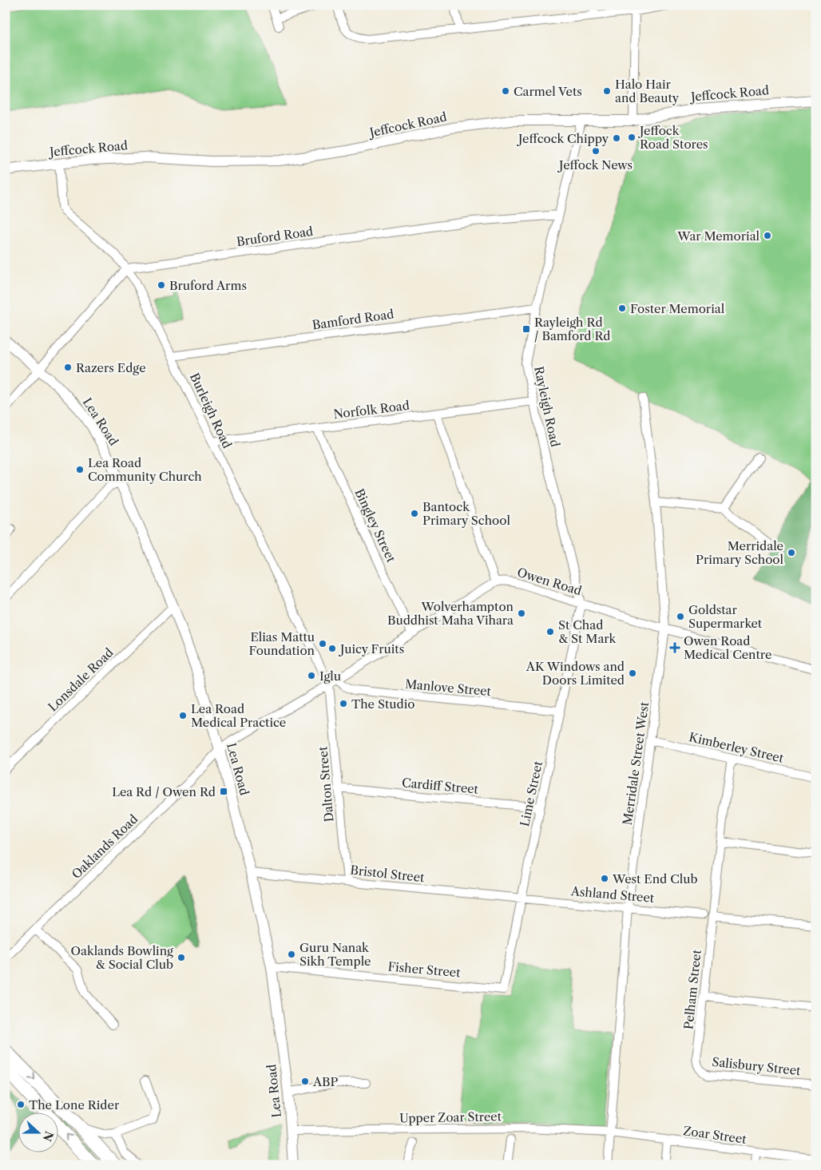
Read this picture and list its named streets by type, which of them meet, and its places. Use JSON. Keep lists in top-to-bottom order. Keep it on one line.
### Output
{"streets":{"street":["Jeffcock Road","Bruford Road","Bamford Road","Rayleigh Road","Norfolk Road","Burleigh Road","Lea Road","Bingley Street","Owen Road","Lonsdale Road","Manlove Street","Kimberley Street","Merridale Street West","Dalton Street","Cardiff Street","Lime Street","Oaklands Road","Bristol Street","Ashland Street","Fisher Street","Pelham Street","Salisbury Street","Upper Zoar Street","Zoar Street"]},"crossings":[["Jeffcock Road","Rayleigh Road"],["Jeffcock Road","Burleigh Road"],["Bruford Road","Rayleigh Road"],["Bruford Road","Burleigh Road"],["Bamford Road","Rayleigh Road"],["Bamford Road","Burleigh Road"],["Rayleigh Road","Norfolk Road"],["Rayleigh Road","Owen Road"],["Rayleigh Road","Lime Street"],["Norfolk Road","Burleigh Road"],["Norfolk Road","Bingley Street"],["Burleigh Road","Dalton Street"],["Lea Road","Lonsdale Road"],["Lea Road","Oaklands Road"],["Lea Road","Bristol Street"],["Lea Road","Fisher Street"],["Lea Road","Upper Zoar Street"],["Owen Road","Merridale Street West"],["Owen Road","Lime Street"],["Manlove Street","Lime Street"],["Kimberley Street","Merridale Street West"],["Kimberley Street","Pelham Street"],["Merridale Street West","Ashland Street"],["Merridale Street West","Upper Zoar Street"],["Merridale Street West","Zoar Street"],["Dalton Street","Cardiff Street"],["Dalton Street","Bristol Street"],["Cardiff Street","Lime Street"],["Lime Street","Bristol Street"],["Lime Street","Ashland Street"],["Lime Street","Fisher Street"],["Bristol Street","Ashland Street"],["Pelham Street","Salisbury Street"],["Upper Zoar Street","Zoar Street"]],"places":{"other":["Carmel Vets","Halo Hair and Beauty","Jeffock Road Stores","Jeffcock Chippy","Jeffock News","War Memorial","Bruford Arms","Foster Memorial","Razers Edge","Lea Road Community Church","Bantock Primary School","Merridale Primary School","Wolverhampton Buddhist Maha Vihara","Goldstar Supermarket","St Chad & St Mark","Elias Mattu Foundation","Juicy Fruits","AK Windows and Doors Limited","Iglu","The Studio","Lea Road Medical Practice","West End Club","Guru Nanak Sikh Temple","Oaklands Bowling & Social Club","ABP","The Lone Rider"],"transit":["Rayleigh Rd / Bamford Rd","Lea Rd / Owen Rd"],"health":["Owen Road Medical Centre"]},"north":"right"}
